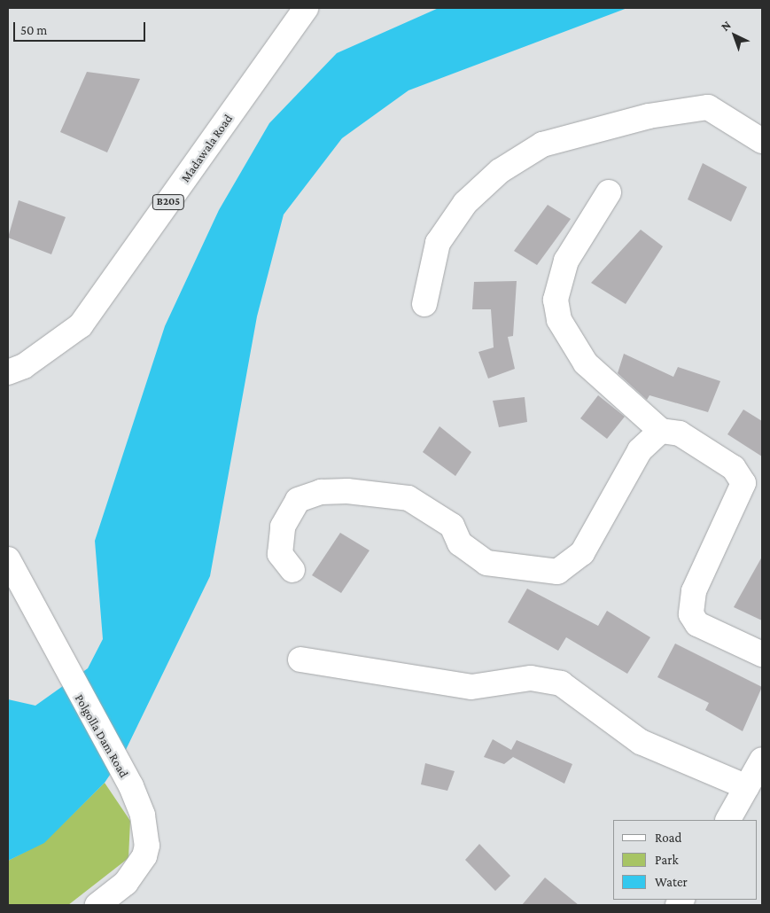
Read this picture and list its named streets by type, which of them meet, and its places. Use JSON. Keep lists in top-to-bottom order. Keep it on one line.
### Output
{"streets":{"street":["Madawala Road","B205","Polgolla Dam Road"]},"legend":["Road","Park","Water"],"scale_bar":"50 m","north":"top left"}
